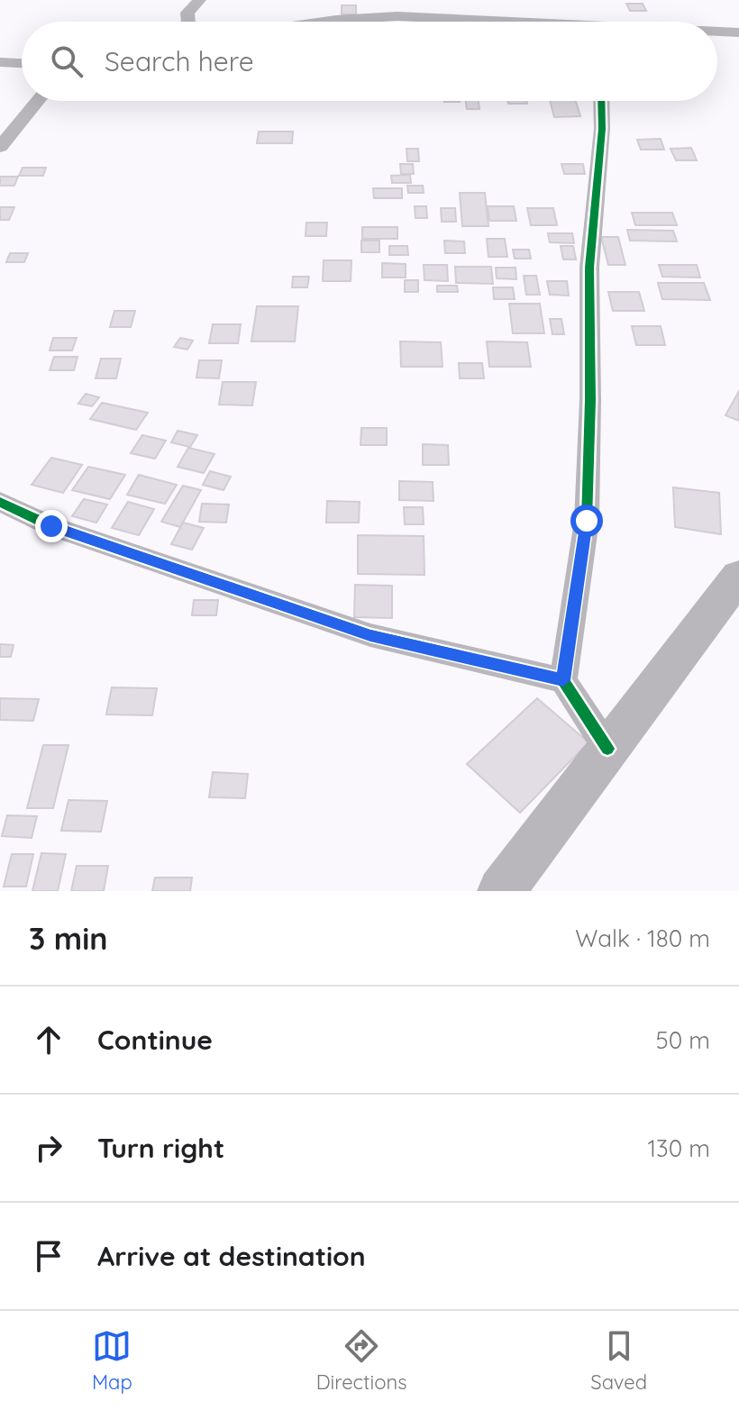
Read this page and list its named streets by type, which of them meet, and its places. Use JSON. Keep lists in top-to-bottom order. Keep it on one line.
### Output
{"page":{"search":"Search here","heading":["3 min","Walk · 180 m"],"list":[["Continue","50 m"],["Turn right","130 m"],"Arrive at destination"],"nav":["Map","Directions","Saved"]}}
